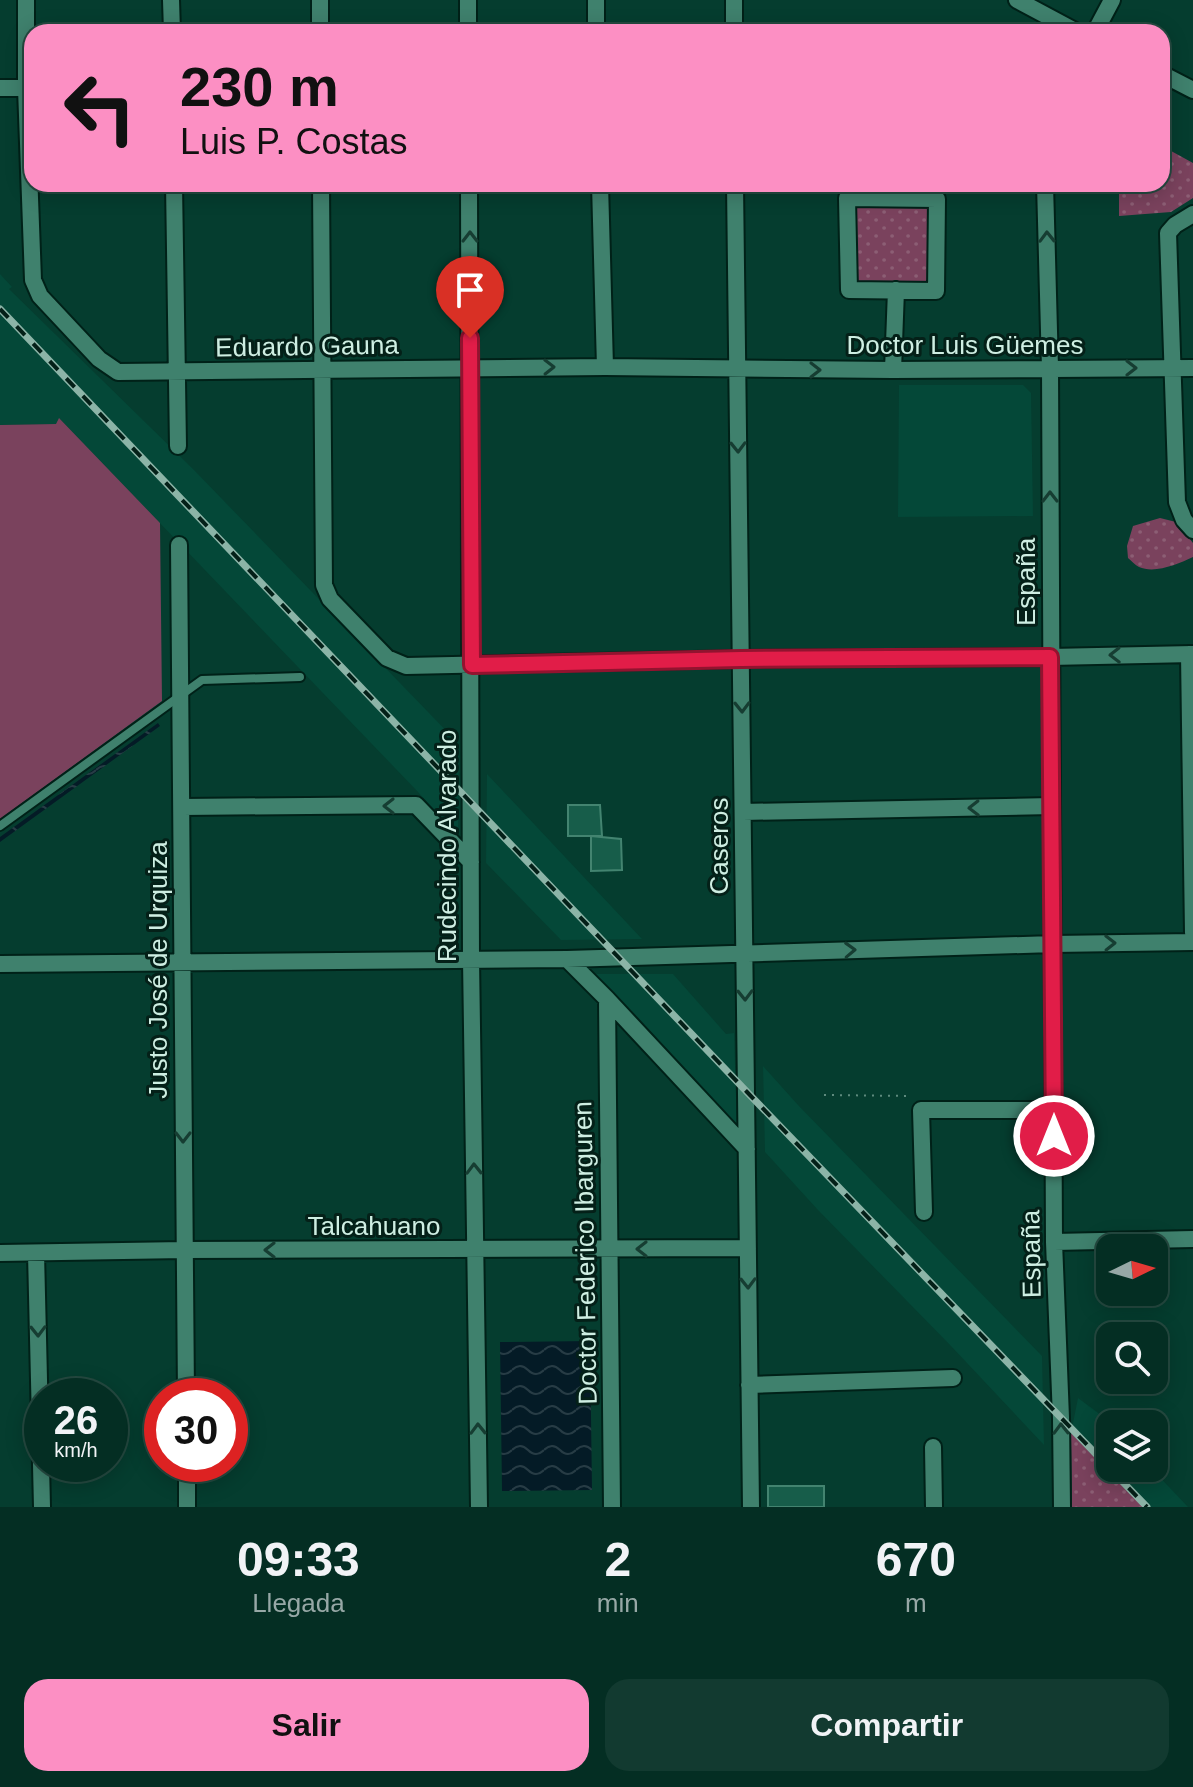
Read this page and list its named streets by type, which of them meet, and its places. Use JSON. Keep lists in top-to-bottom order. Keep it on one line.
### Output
{"streets":{"street":["Doctor Luis Güemes","Eduardo Gauna","España","Rudecindo Alvarado","Caseros","Justo José de Urquiza","Talcahuano","Doctor Federico Ibarguren"]},"crossings":[["Doctor Luis Güemes","Eduardo Gauna"],["Doctor Luis Güemes","España"],["Doctor Luis Güemes","Caseros"],["Eduardo Gauna","Rudecindo Alvarado"],["Eduardo Gauna","Caseros"],["Rudecindo Alvarado","Talcahuano"],["Caseros","Talcahuano"],["Justo José de Urquiza","Talcahuano"],["Talcahuano","Doctor Federico Ibarguren"]],"one_way":["Doctor Luis Güemes","Rudecindo Alvarado","Caseros","Talcahuano"],"north":"right","page":{"turn":["230 m","Luis P. Costas"],"speed":"26 km/h","limit":"30","eta":["09:33","Llegada","2","min","670","m"],"buttons":["Salir","Compartir"]}}
